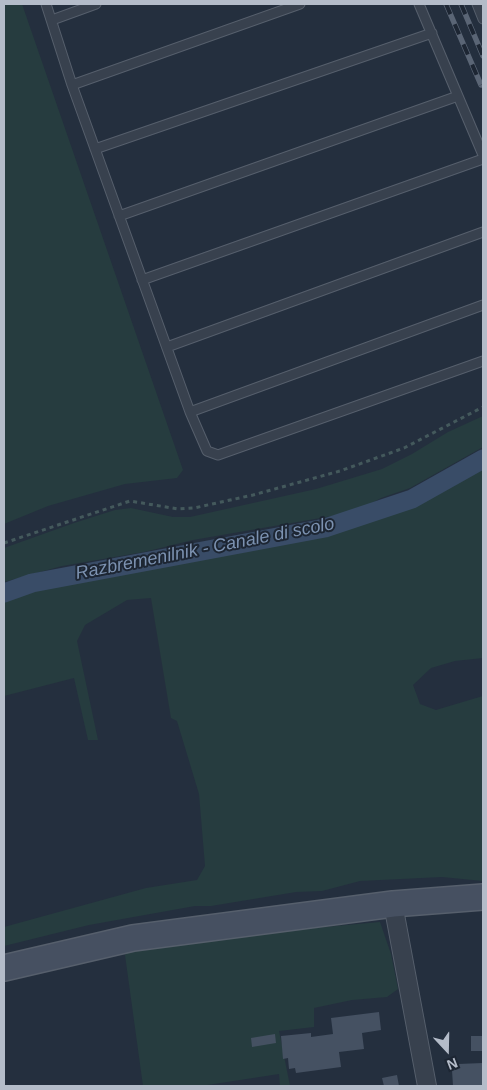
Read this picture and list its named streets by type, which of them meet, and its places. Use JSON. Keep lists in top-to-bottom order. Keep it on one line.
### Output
{"water":["Razbremenilnik - Canale di scolo"],"north":"bottom"}
